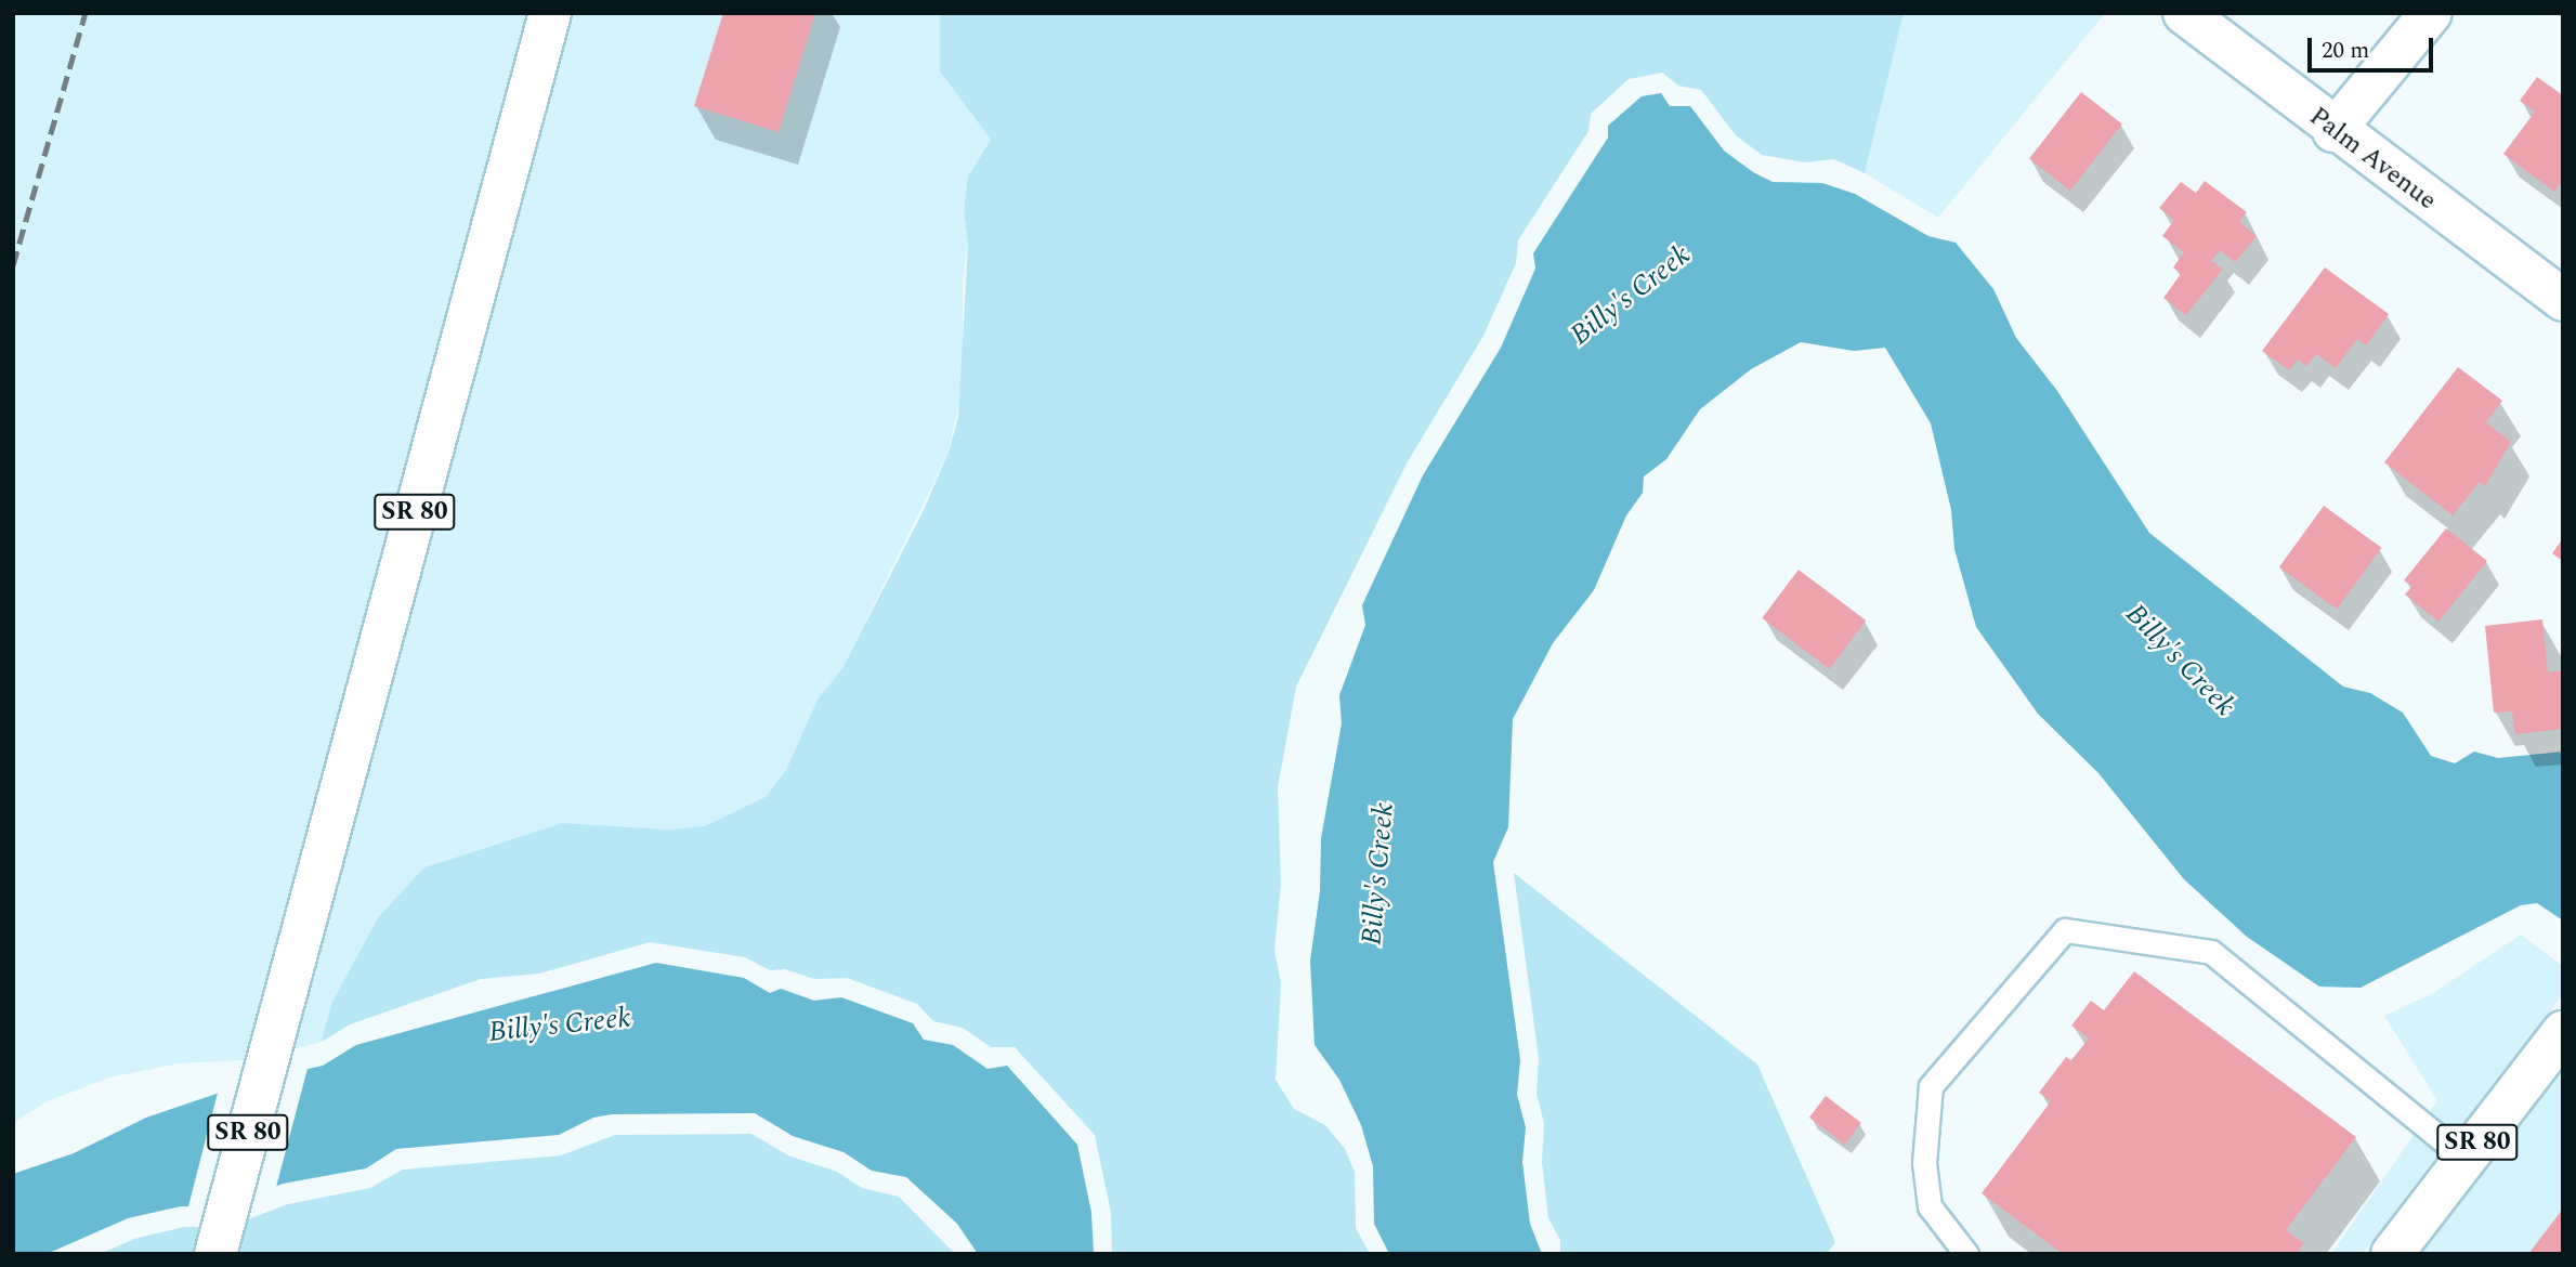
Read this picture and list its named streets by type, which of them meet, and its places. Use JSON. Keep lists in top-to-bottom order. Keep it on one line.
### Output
{"streets":{"main road":["Palm Avenue","SR 80"]},"water":["Billy's Creek"],"scale_bar":"20 m"}
